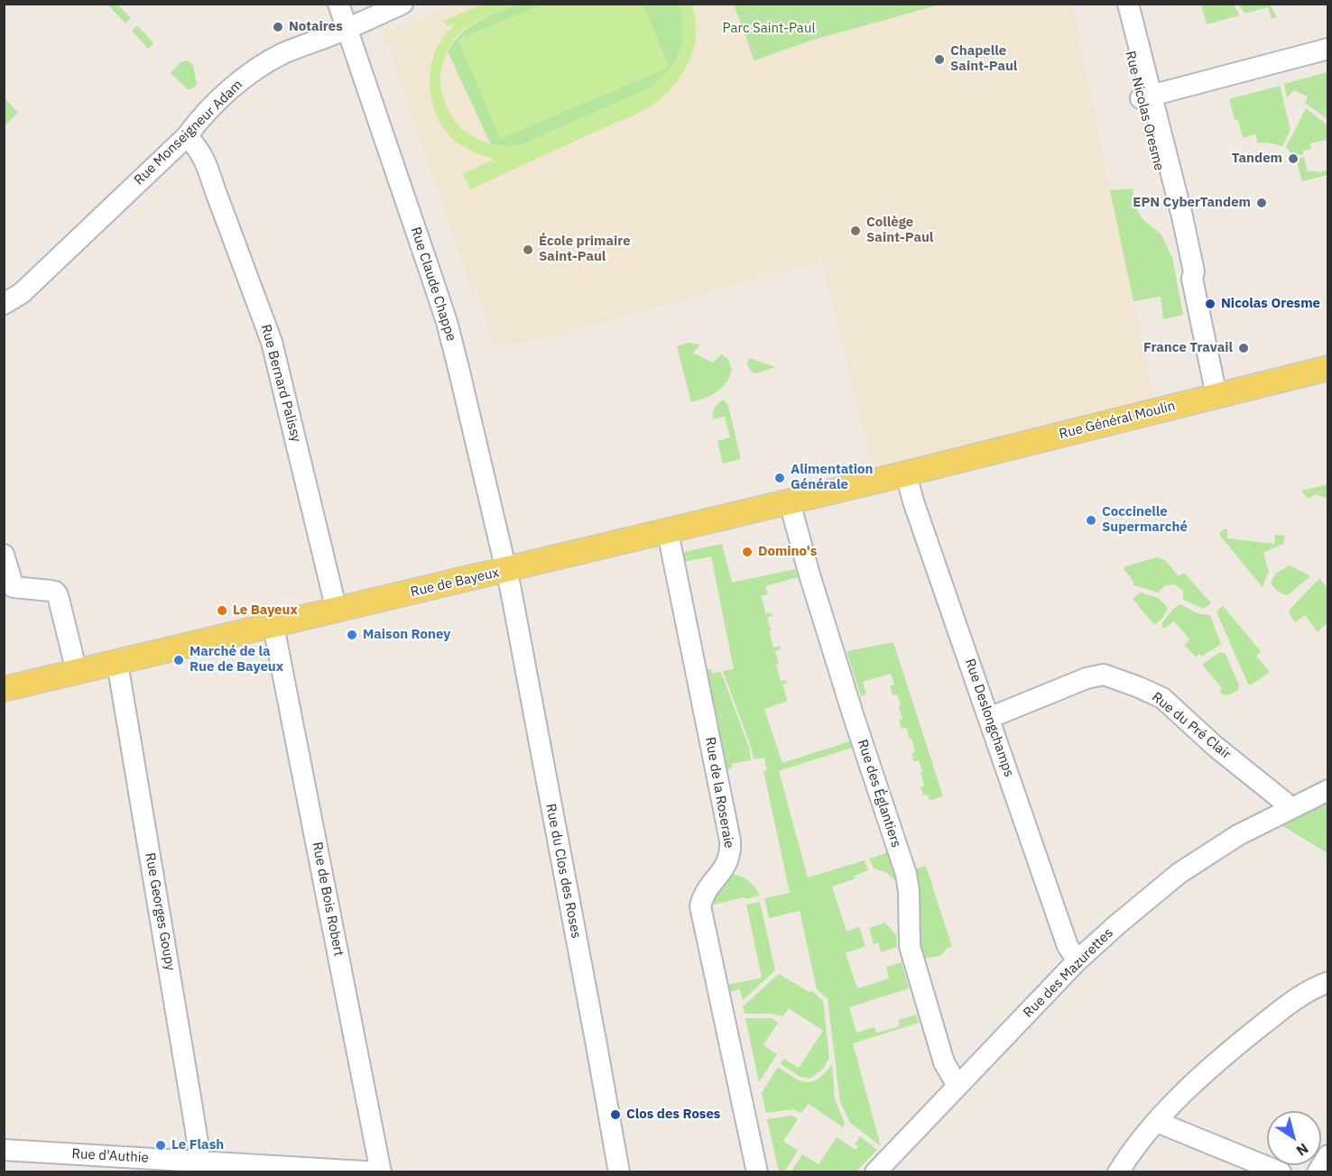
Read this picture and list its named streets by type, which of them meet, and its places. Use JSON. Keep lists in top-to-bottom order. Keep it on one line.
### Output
{"streets":{"main road":["Rue Général Moulin","Rue de Bayeux"],"street":["Rue Nicolas Oresme","Rue Monseigneur Adam","Rue Claude Chappe","Rue Bernard Palissy","Rue Deslongchamps","Rue du Pré Clair","Rue de la Roseraie","Rue des Églantiers","Rue du Clos des Roses","Rue de Bois Robert","Rue Georges Goupy","Rue des Mazurettes","Rue d'Authie"]},"crossings":[["Rue Nicolas Oresme","Rue Général Moulin"],["Rue Monseigneur Adam","Rue Claude Chappe"],["Rue Monseigneur Adam","Rue Bernard Palissy"],["Rue Claude Chappe","Rue de Bayeux"],["Rue Claude Chappe","Rue du Clos des Roses"],["Rue Bernard Palissy","Rue de Bayeux"],["Rue Général Moulin","Rue de Bayeux"],["Rue Général Moulin","Rue Deslongchamps"],["Rue de Bayeux","Rue Deslongchamps"],["Rue de Bayeux","Rue de la Roseraie"],["Rue de Bayeux","Rue des Églantiers"],["Rue de Bayeux","Rue du Clos des Roses"],["Rue de Bayeux","Rue de Bois Robert"],["Rue de Bayeux","Rue Georges Goupy"],["Rue Deslongchamps","Rue du Pré Clair"],["Rue Deslongchamps","Rue des Mazurettes"],["Rue du Pré Clair","Rue des Mazurettes"],["Rue des Églantiers","Rue des Mazurettes"],["Rue de Bois Robert","Rue d'Authie"],["Rue Georges Goupy","Rue d'Authie"]],"parks":["Parc Saint-Paul"],"places":["Notaires","Chapelle Saint-Paul","Tandem","EPN CyberTandem","Collège Saint-Paul","École primaire Saint-Paul","Nicolas Oresme","France Travail","Alimentation Générale","Coccinelle Supermarché","Domino's","Le Bayeux","Maison Roney","Marché de la Rue de Bayeux","Clos des Roses","Le Flash"],"north":"bottom right"}
